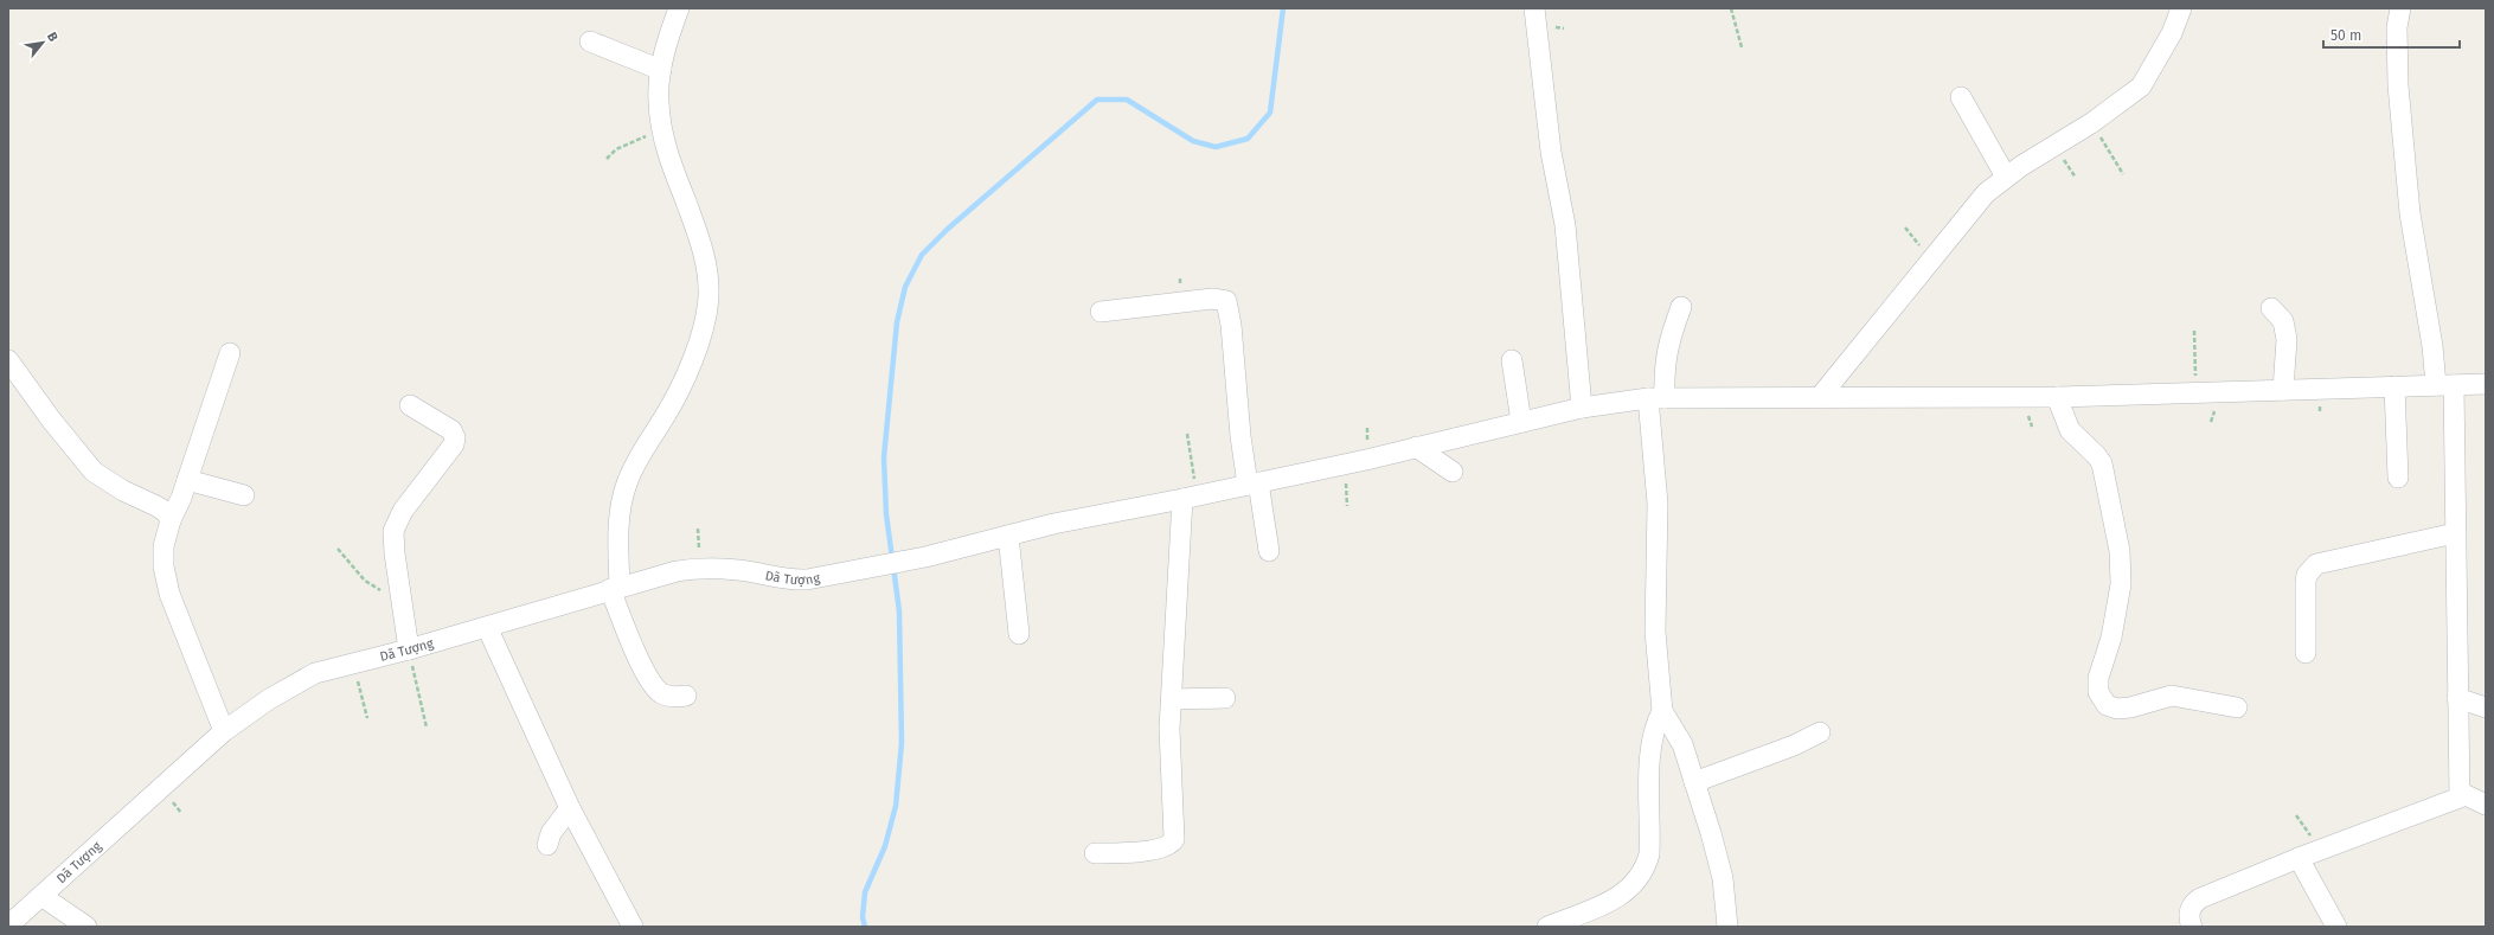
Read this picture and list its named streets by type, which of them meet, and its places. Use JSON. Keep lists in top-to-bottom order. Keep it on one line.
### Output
{"streets":{"street":["Dã Tượng"]},"scale_bar":"50 m","north":"top right"}
